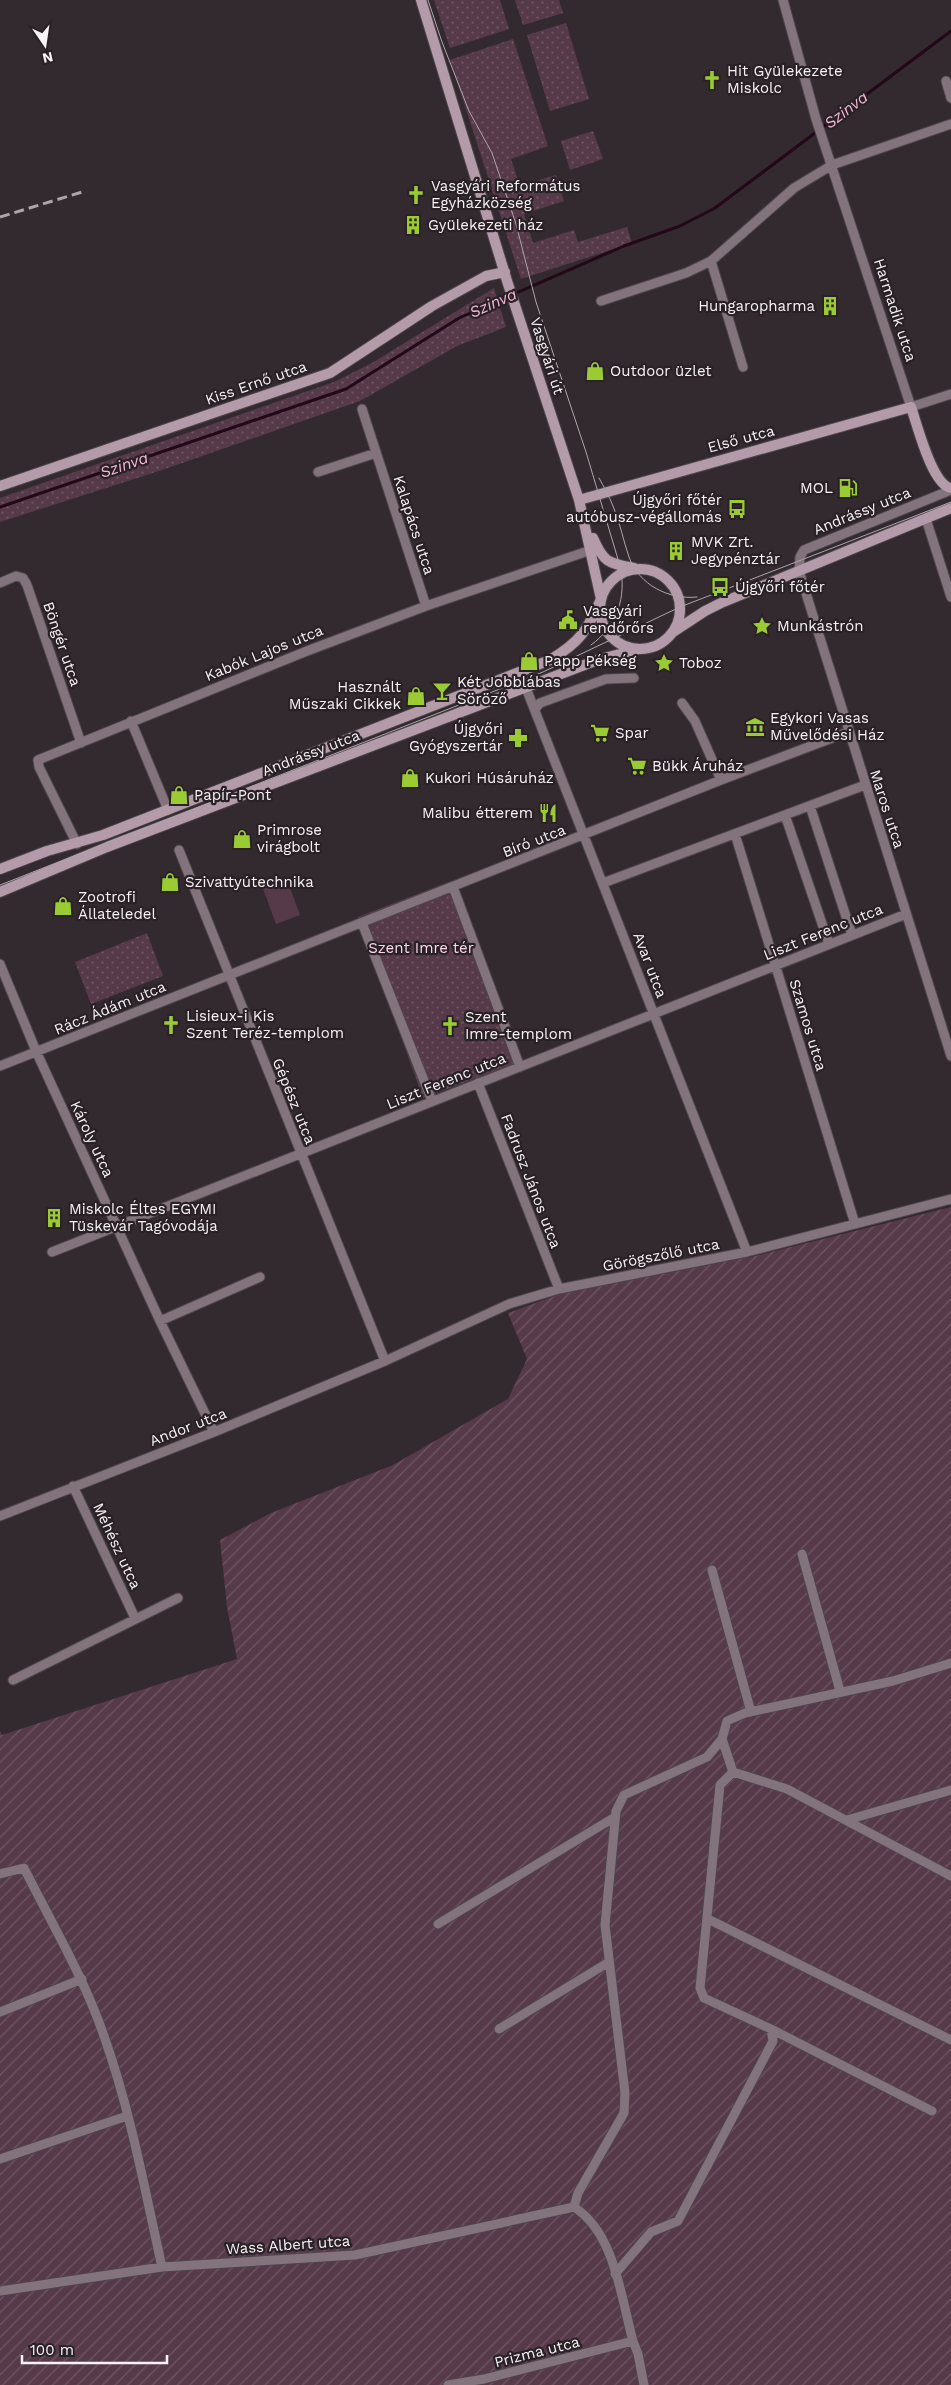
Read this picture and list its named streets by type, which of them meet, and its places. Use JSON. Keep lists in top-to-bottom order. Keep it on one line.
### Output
{"streets":{"street":["Harmadik utca","Vasgyári út","Kiss Ernő utca","Első utca","Andrássy utca","Kalapács utca","Böngér utca","Kabók Lajos utca","Maros utca","Bíró utca","Liszt Ferenc utca","Avar utca","Rácz Ádám utca","Szamos utca","Gépész utca","Károly utca","Fadrusz János utca","Görögszőlő utca","Andor utca","Méhész utca","Wass Albert utca","Prizma utca"]},"crossings":[["Harmadik utca","Első utca"],["Harmadik utca","Andrássy utca"],["Vasgyári út","Kiss Ernő utca"],["Vasgyári út","Első utca"],["Vasgyári út","Andrássy utca"],["Vasgyári út","Kabók Lajos utca"],["Andrássy utca","Kabók Lajos utca"],["Andrássy utca","Maros utca"],["Andrássy utca","Avar utca"],["Kalapács utca","Kabók Lajos utca"],["Böngér utca","Kabók Lajos utca"],["Maros utca","Bíró utca"],["Maros utca","Liszt Ferenc utca"],["Bíró utca","Avar utca"],["Bíró utca","Rácz Ádám utca"],["Bíró utca","Gépész utca"],["Liszt Ferenc utca","Avar utca"],["Liszt Ferenc utca","Szamos utca"],["Liszt Ferenc utca","Gépész utca"],["Liszt Ferenc utca","Károly utca"],["Liszt Ferenc utca","Fadrusz János utca"],["Avar utca","Görögszőlő utca"],["Rácz Ádám utca","Gépész utca"],["Rácz Ádám utca","Károly utca"],["Szamos utca","Görögszőlő utca"],["Gépész utca","Görögszőlő utca"],["Gépész utca","Andor utca"],["Károly utca","Andor utca"],["Fadrusz János utca","Görögszőlő utca"],["Görögszőlő utca","Andor utca"],["Andor utca","Méhész utca"]],"water":["Szinva"],"parks":["Szent Imre tér"],"places":{"church":["Hit Gyülekezete Miskolc","Vasgyári Református Egyházközség","Lisieux-i Kis Szent Teréz-templom","Szent Imre-templom"],"building":["Gyülekezeti ház","Hungaropharma","MVK Zrt. Jegypénztár","Miskolc Éltes EGYMI Tüskevár Tagóvodája"],"shop":["Outdoor üzlet","Papp Pékség","Használt Műszaki Cikkek","Kukori Húsáruház","Papír-Pont","Primrose virágbolt","Szivattyútechnika","Zootrofi Állateledel"],"fuel station":["MOL"],"bus stop":["Újgyőri főtér autóbusz-végállomás","Újgyőri főtér"],"public building":["Vasgyári rendőrőrs"],"place":["Munkástrón","Toboz"],"bar":["Két Jobblábas Söröző"],"museum":["Egykori Vasas Művelődési Ház"],"supermarket":["Spar","Bükk Áruház"],"pharmacy":["Újgyőri Gyógyszertár"],"restaurant":["Malibu étterem"]},"scale_bar":"100 m","north":"bottom"}
